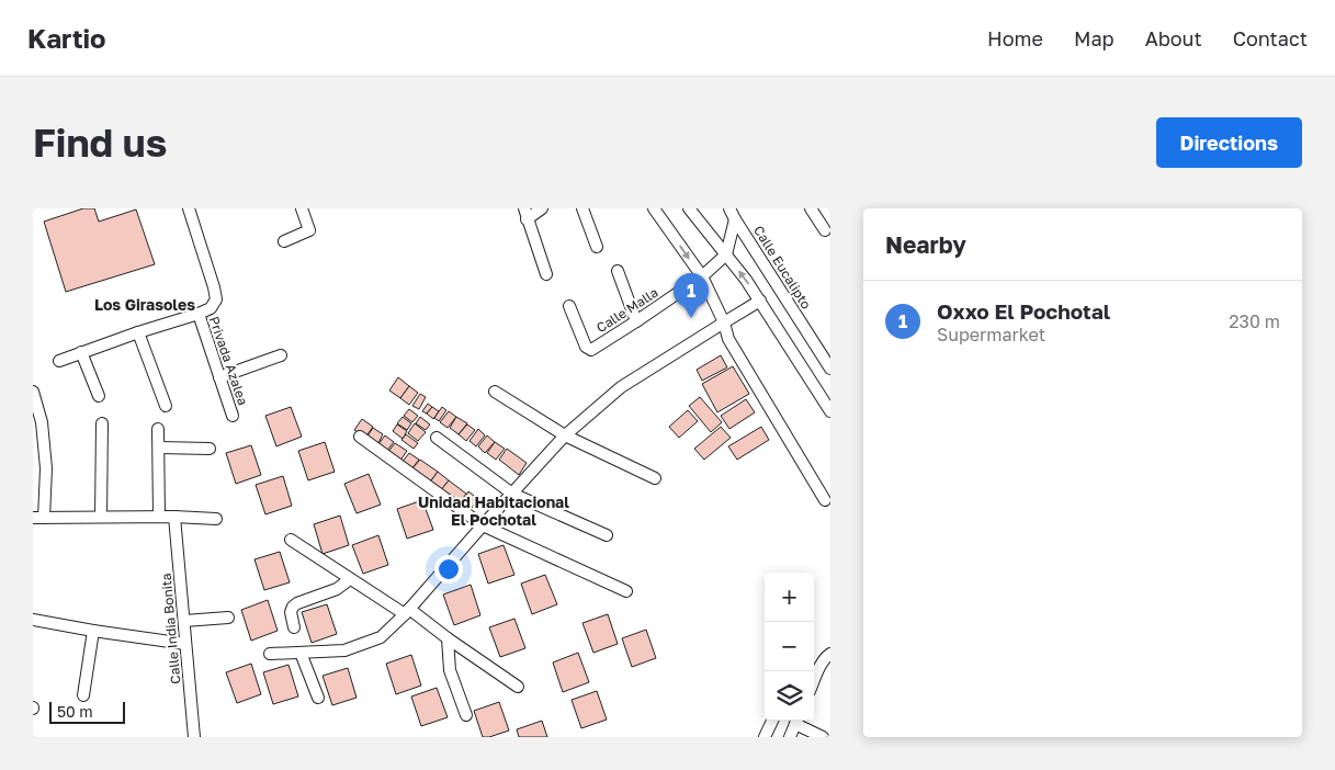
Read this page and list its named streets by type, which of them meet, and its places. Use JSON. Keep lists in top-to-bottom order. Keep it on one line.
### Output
{"streets":{"street":["Calle Eucalipto","Calle Malla","Privada Azalea","Calle India Bonita"]},"districts":["Los Girasoles","Unidad Habitacional El Pochotal"],"scale_bar":"50 m","page":{"header":"Kartio","nav":["Home","Map","About","Contact"],"buttons":"Directions","title":"Find us","heading":"Nearby","pins":"1","list":[{"mark":"1","name":"Oxxo El Pochotal","note":"Supermarket","value":"230 m"}],"map_buttons":["+","−"],"scale":"50 m"}}
